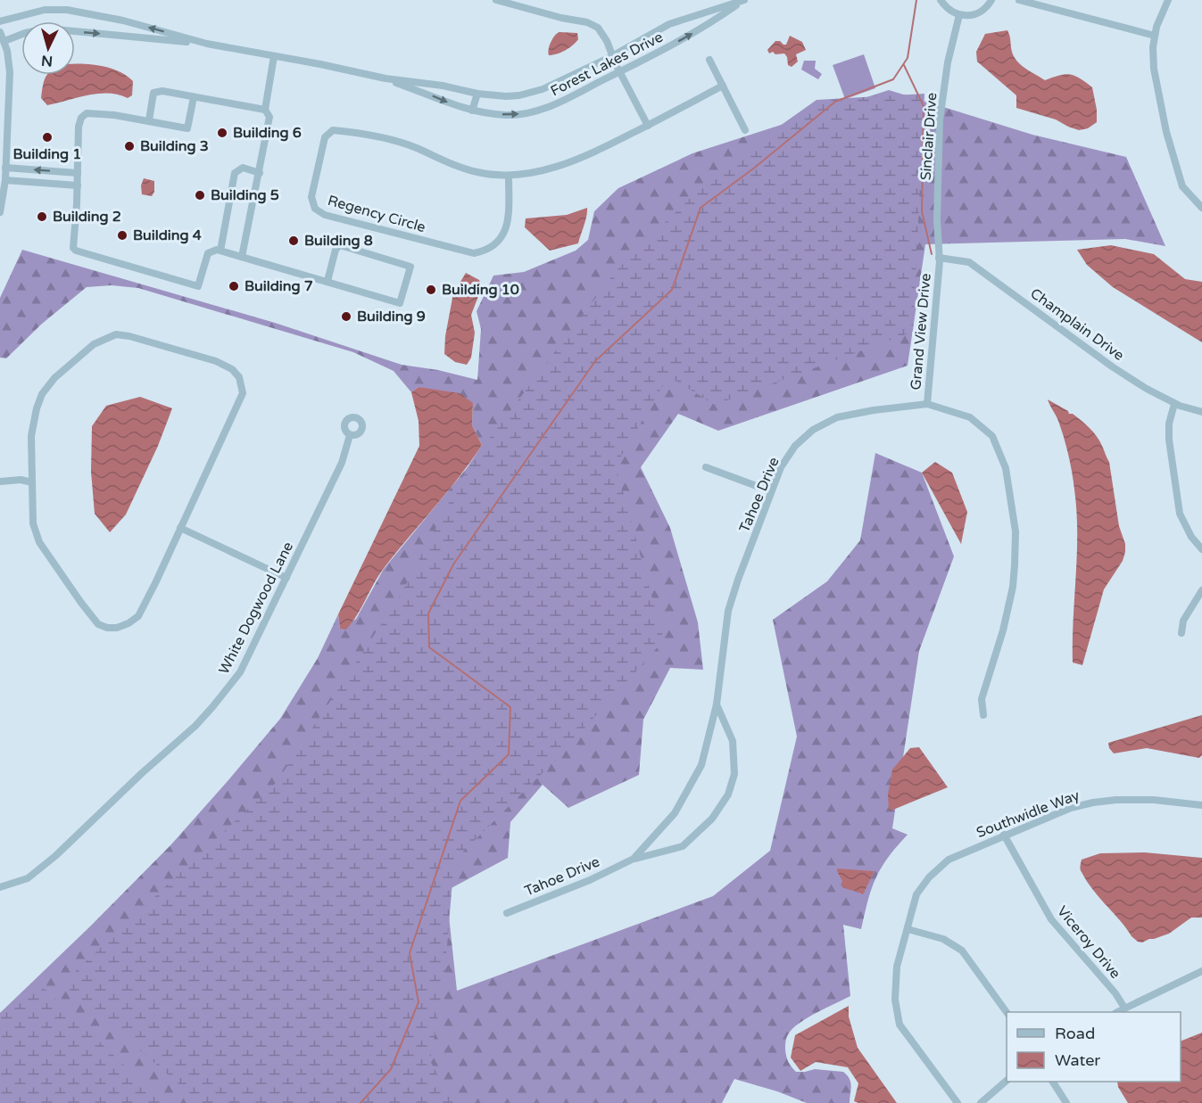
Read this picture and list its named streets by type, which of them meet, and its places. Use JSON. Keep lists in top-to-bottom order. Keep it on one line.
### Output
{"streets":{"street":["Forest Lakes Drive","Sinclair Drive","Regency Circle","Champlain Drive","Grand View Drive","Tahoe Drive","White Dogwood Lane","Southwidle Way","Viceroy Drive"]},"crossings":[["Sinclair Drive","Champlain Drive"],["Sinclair Drive","Grand View Drive"],["Champlain Drive","Grand View Drive"],["Grand View Drive","Tahoe Drive"],["Southwidle Way","Viceroy Drive"]],"places":["Building 6","Building 1","Building 3","Building 5","Building 2","Building 4","Building 8","Building 7","Building 10","Building 9"],"legend":["Road","Water"],"north":"bottom"}
